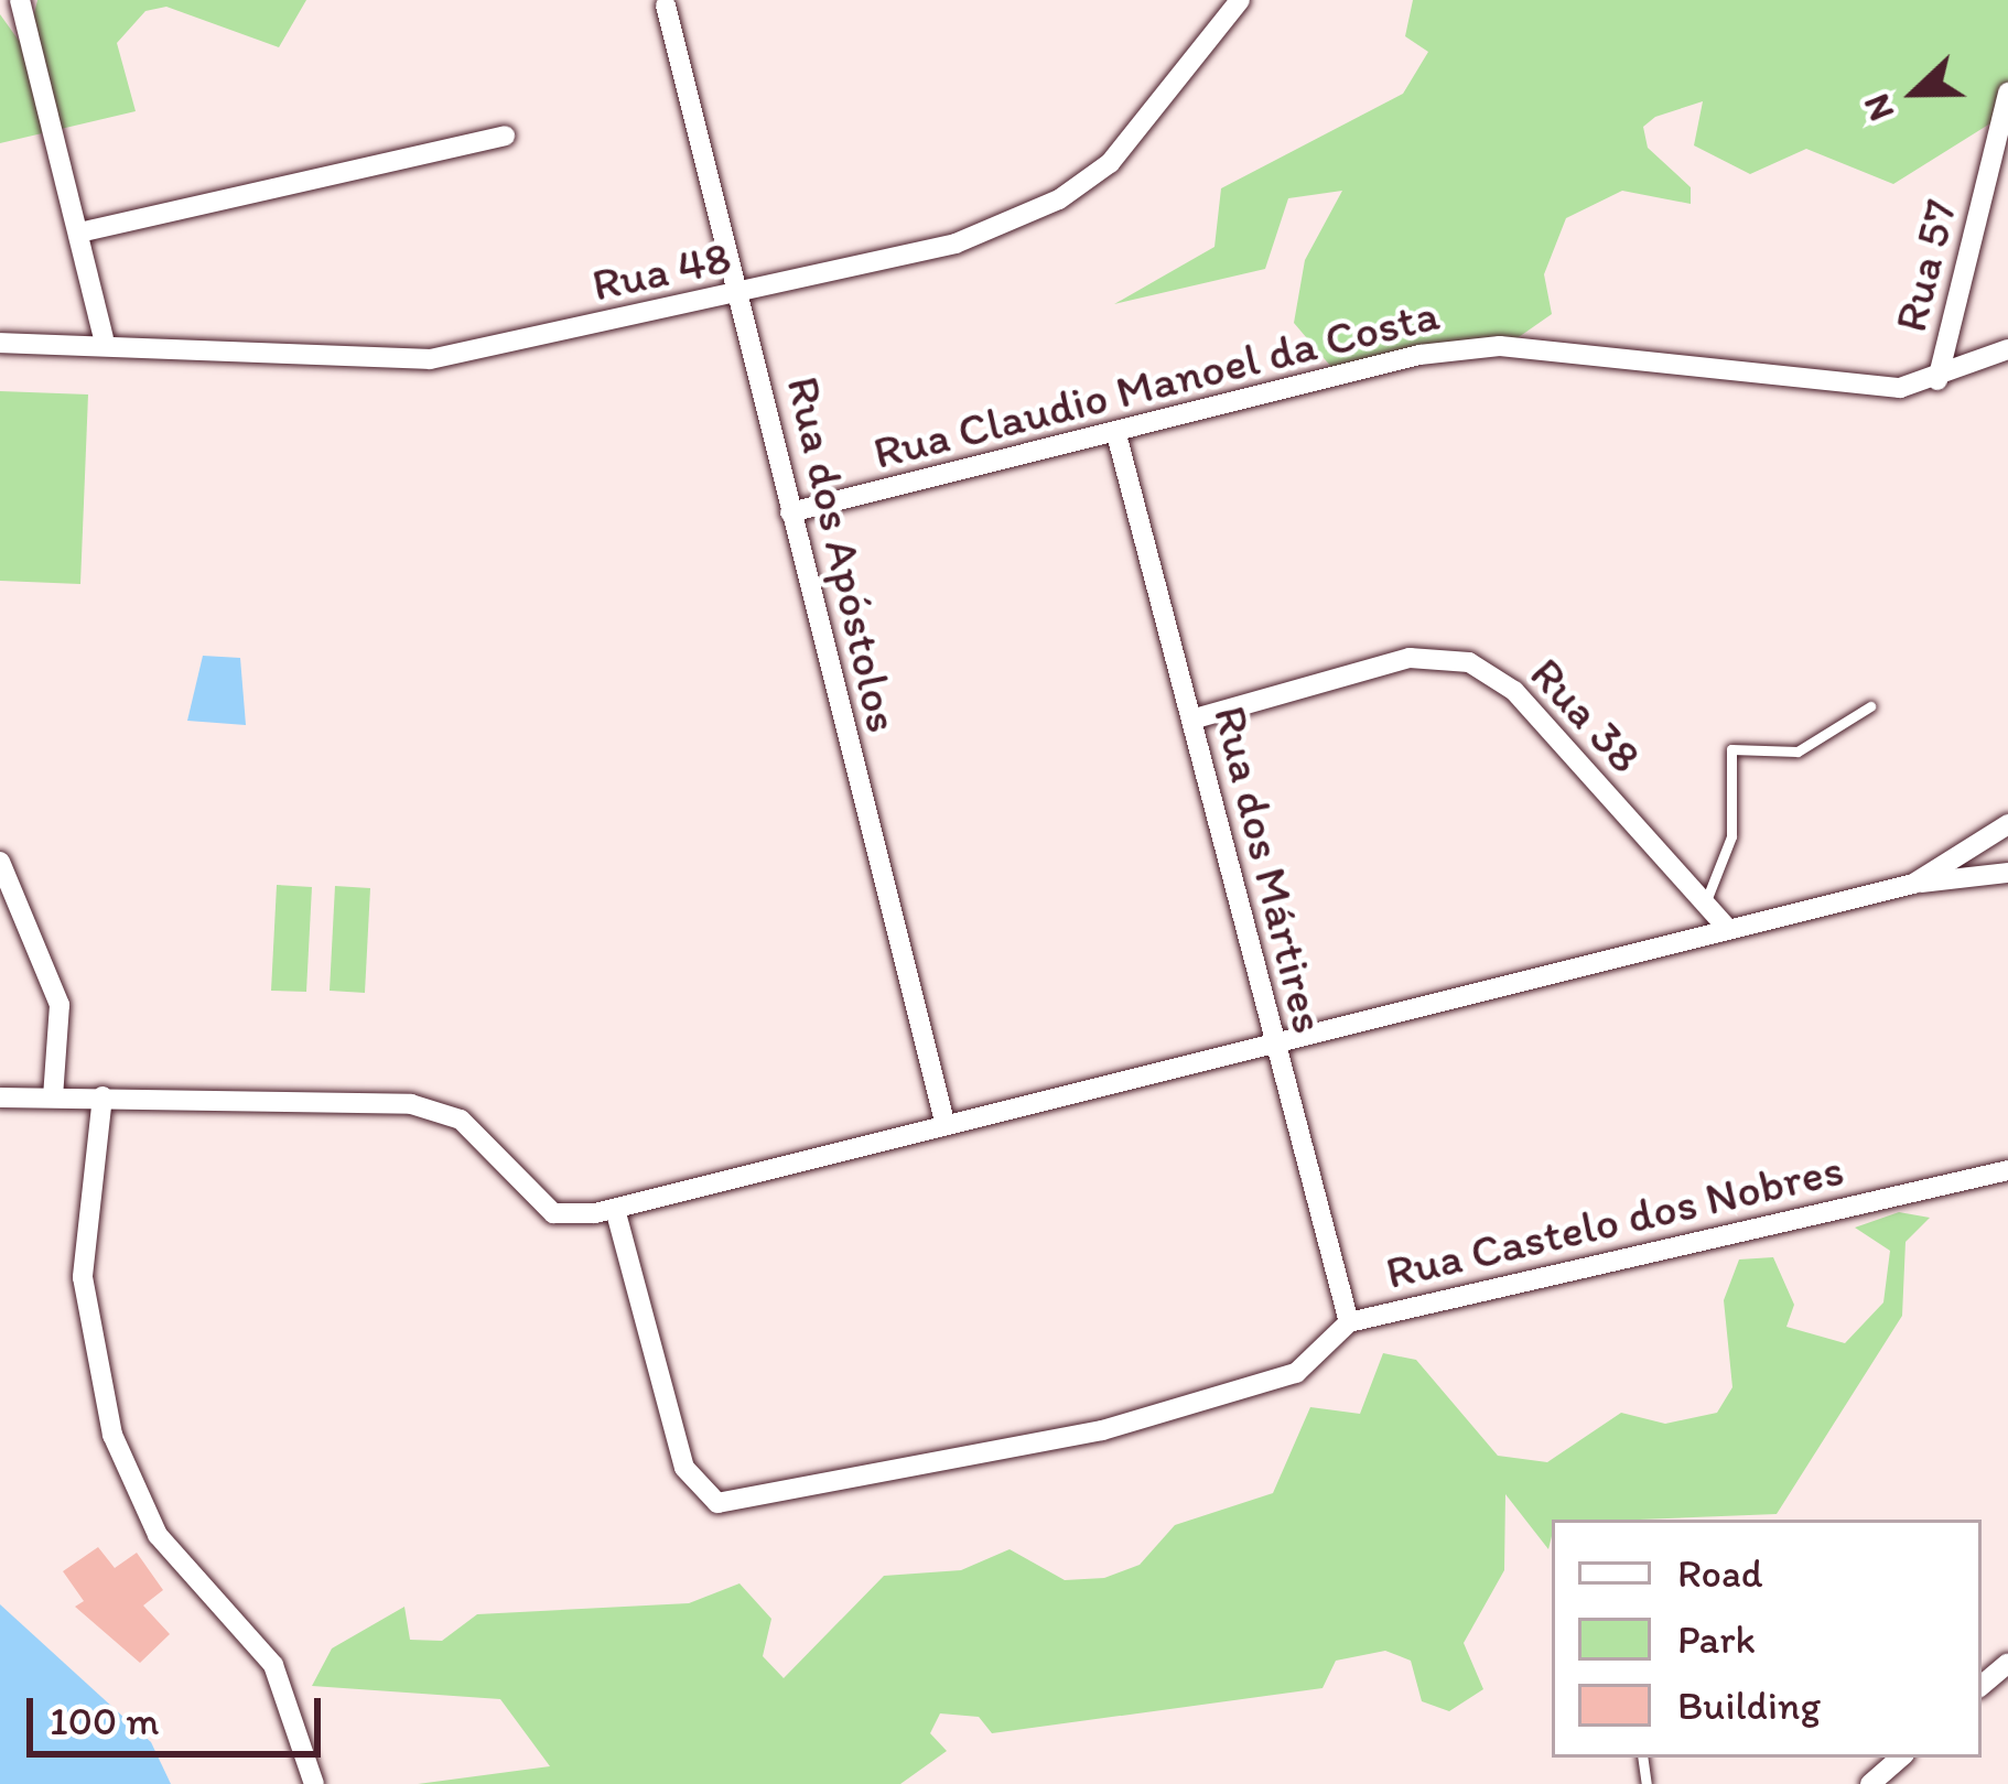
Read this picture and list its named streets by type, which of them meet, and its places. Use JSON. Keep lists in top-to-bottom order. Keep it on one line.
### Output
{"streets":{"street":["Rua 57","Rua 48","Rua Claudio Manoel da Costa","Rua dos Apóstolos","Rua 38","Rua dos Mártires","Rua Castelo dos Nobres"]},"crossings":[["Rua 57","Rua Claudio Manoel da Costa"],["Rua 48","Rua dos Apóstolos"],["Rua Claudio Manoel da Costa","Rua dos Apóstolos"],["Rua Claudio Manoel da Costa","Rua dos Mártires"],["Rua 38","Rua dos Mártires"],["Rua dos Mártires","Rua Castelo dos Nobres"]],"legend":["Road","Park","Building"],"scale_bar":"100 m","north":"left"}
